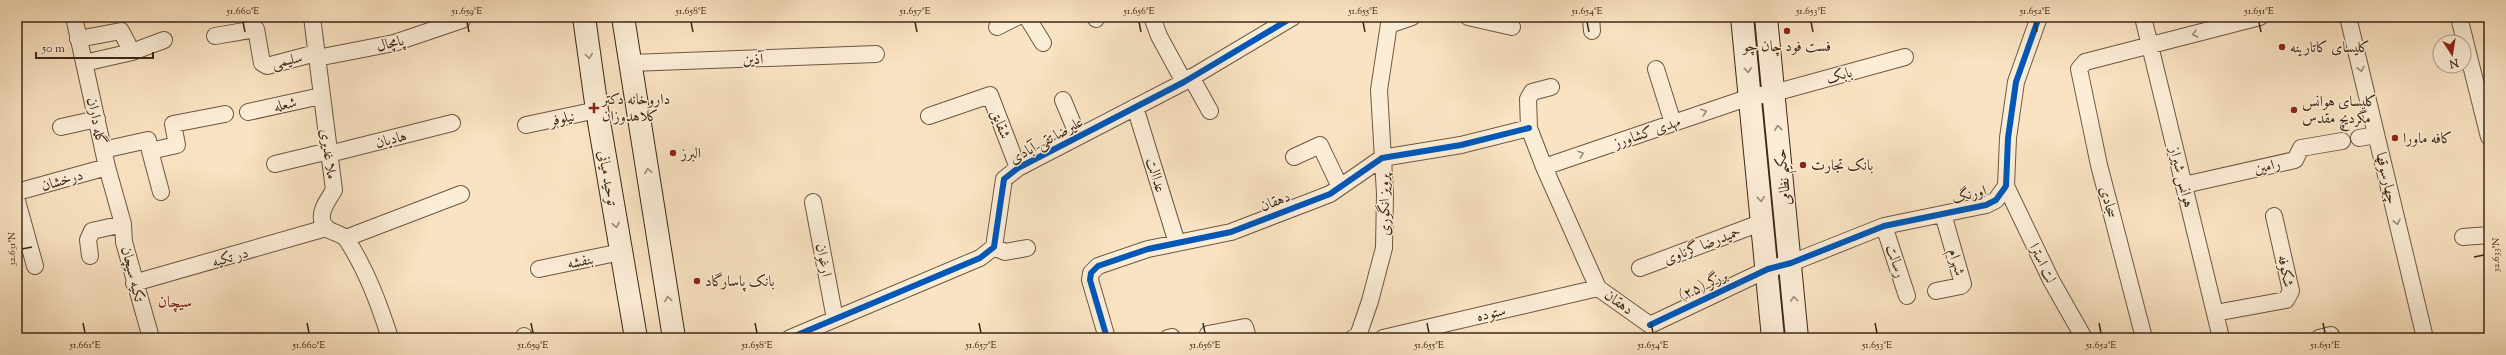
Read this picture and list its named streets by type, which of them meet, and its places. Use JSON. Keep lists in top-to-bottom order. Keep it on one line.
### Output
{"streets":{"main road":["حکیم نظامی","توحید میانی"],"street":["پامچال","آذین","سلیمی","بابک","شعله","نیلوفر","گله داران","شقایق","مهدی کشاورز","هادیان","علیرضا تقی آبادی","ملا غدیری","رامین","عداالت","هوانس شیراز","چهارسوقها","درخشان","اورنگ","دهقان","سجادی","پرویز انگوری","حمیدرضا گرناوی","در تکیه","ارغوان","بنفشه","رسالت","شهرام","لت استرا","شکوفه","تکیه سیچان","برزگر (۲۵)","ستوده"]},"crossings":[["پامچال","سلیمی"],["پامچال","ملا غدیری"],["سلیمی","ملا غدیری"],["بابک","مهدی کشاورز"],["بابک","حکیم نظامی"],["شعله","ملا غدیری"],["نیلوفر","توحید میانی"],["گله داران","درخشان"],["گله داران","تکیه سیچان"],["شقایق","علیرضا تقی آبادی"],["مهدی کشاورز","حکیم نظامی"],["مهدی کشاورز","دهقان"],["هادیان","ملا غدیری"],["علیرضا تقی آبادی","عداالت"],["ملا غدیری","در تکیه"],["رامین","هوانس شیراز"],["عداالت","دهقان"],["حکیم نظامی","اورنگ"],["حکیم نظامی","حمیدرضا گرناوی"],["حکیم نظامی","برزگر (۲۵)"],["هوانس شیراز","سجادی"],["هوانس شیراز","شکوفه"],["توحید میانی","بنفشه"],["اورنگ","رسالت"],["اورنگ","شهرام"],["اورنگ","لت استرا"],["اورنگ","برزگر (۲۵)"],["دهقان","پرویز انگوری"],["دهقان","برزگر (۲۵)"],["دهقان","ستوده"],["در تکیه","تکیه سیچان"]],"one_way":["مهدی کشاورز"],"districts":["سیچان"],"places":{"other":["فست فود چان چو","کلیسای کاتارینه","کلیسای هوانس مگردیچ مقدس","کافه ماورا","البرز","بانک تجارت","بانک پاسارگاد"],"health":["داروخانه دکتر کلاهدوزان"]},"scale_bar":"50 m","north":"bottom","coordinates":["51.660°E","51.659°E","51.658°E","51.657°E","51.656°E","51.655°E","51.654°E","51.653°E","51.652°E","51.651°E","32.631°N","32.633°N","51.661°E"]}
